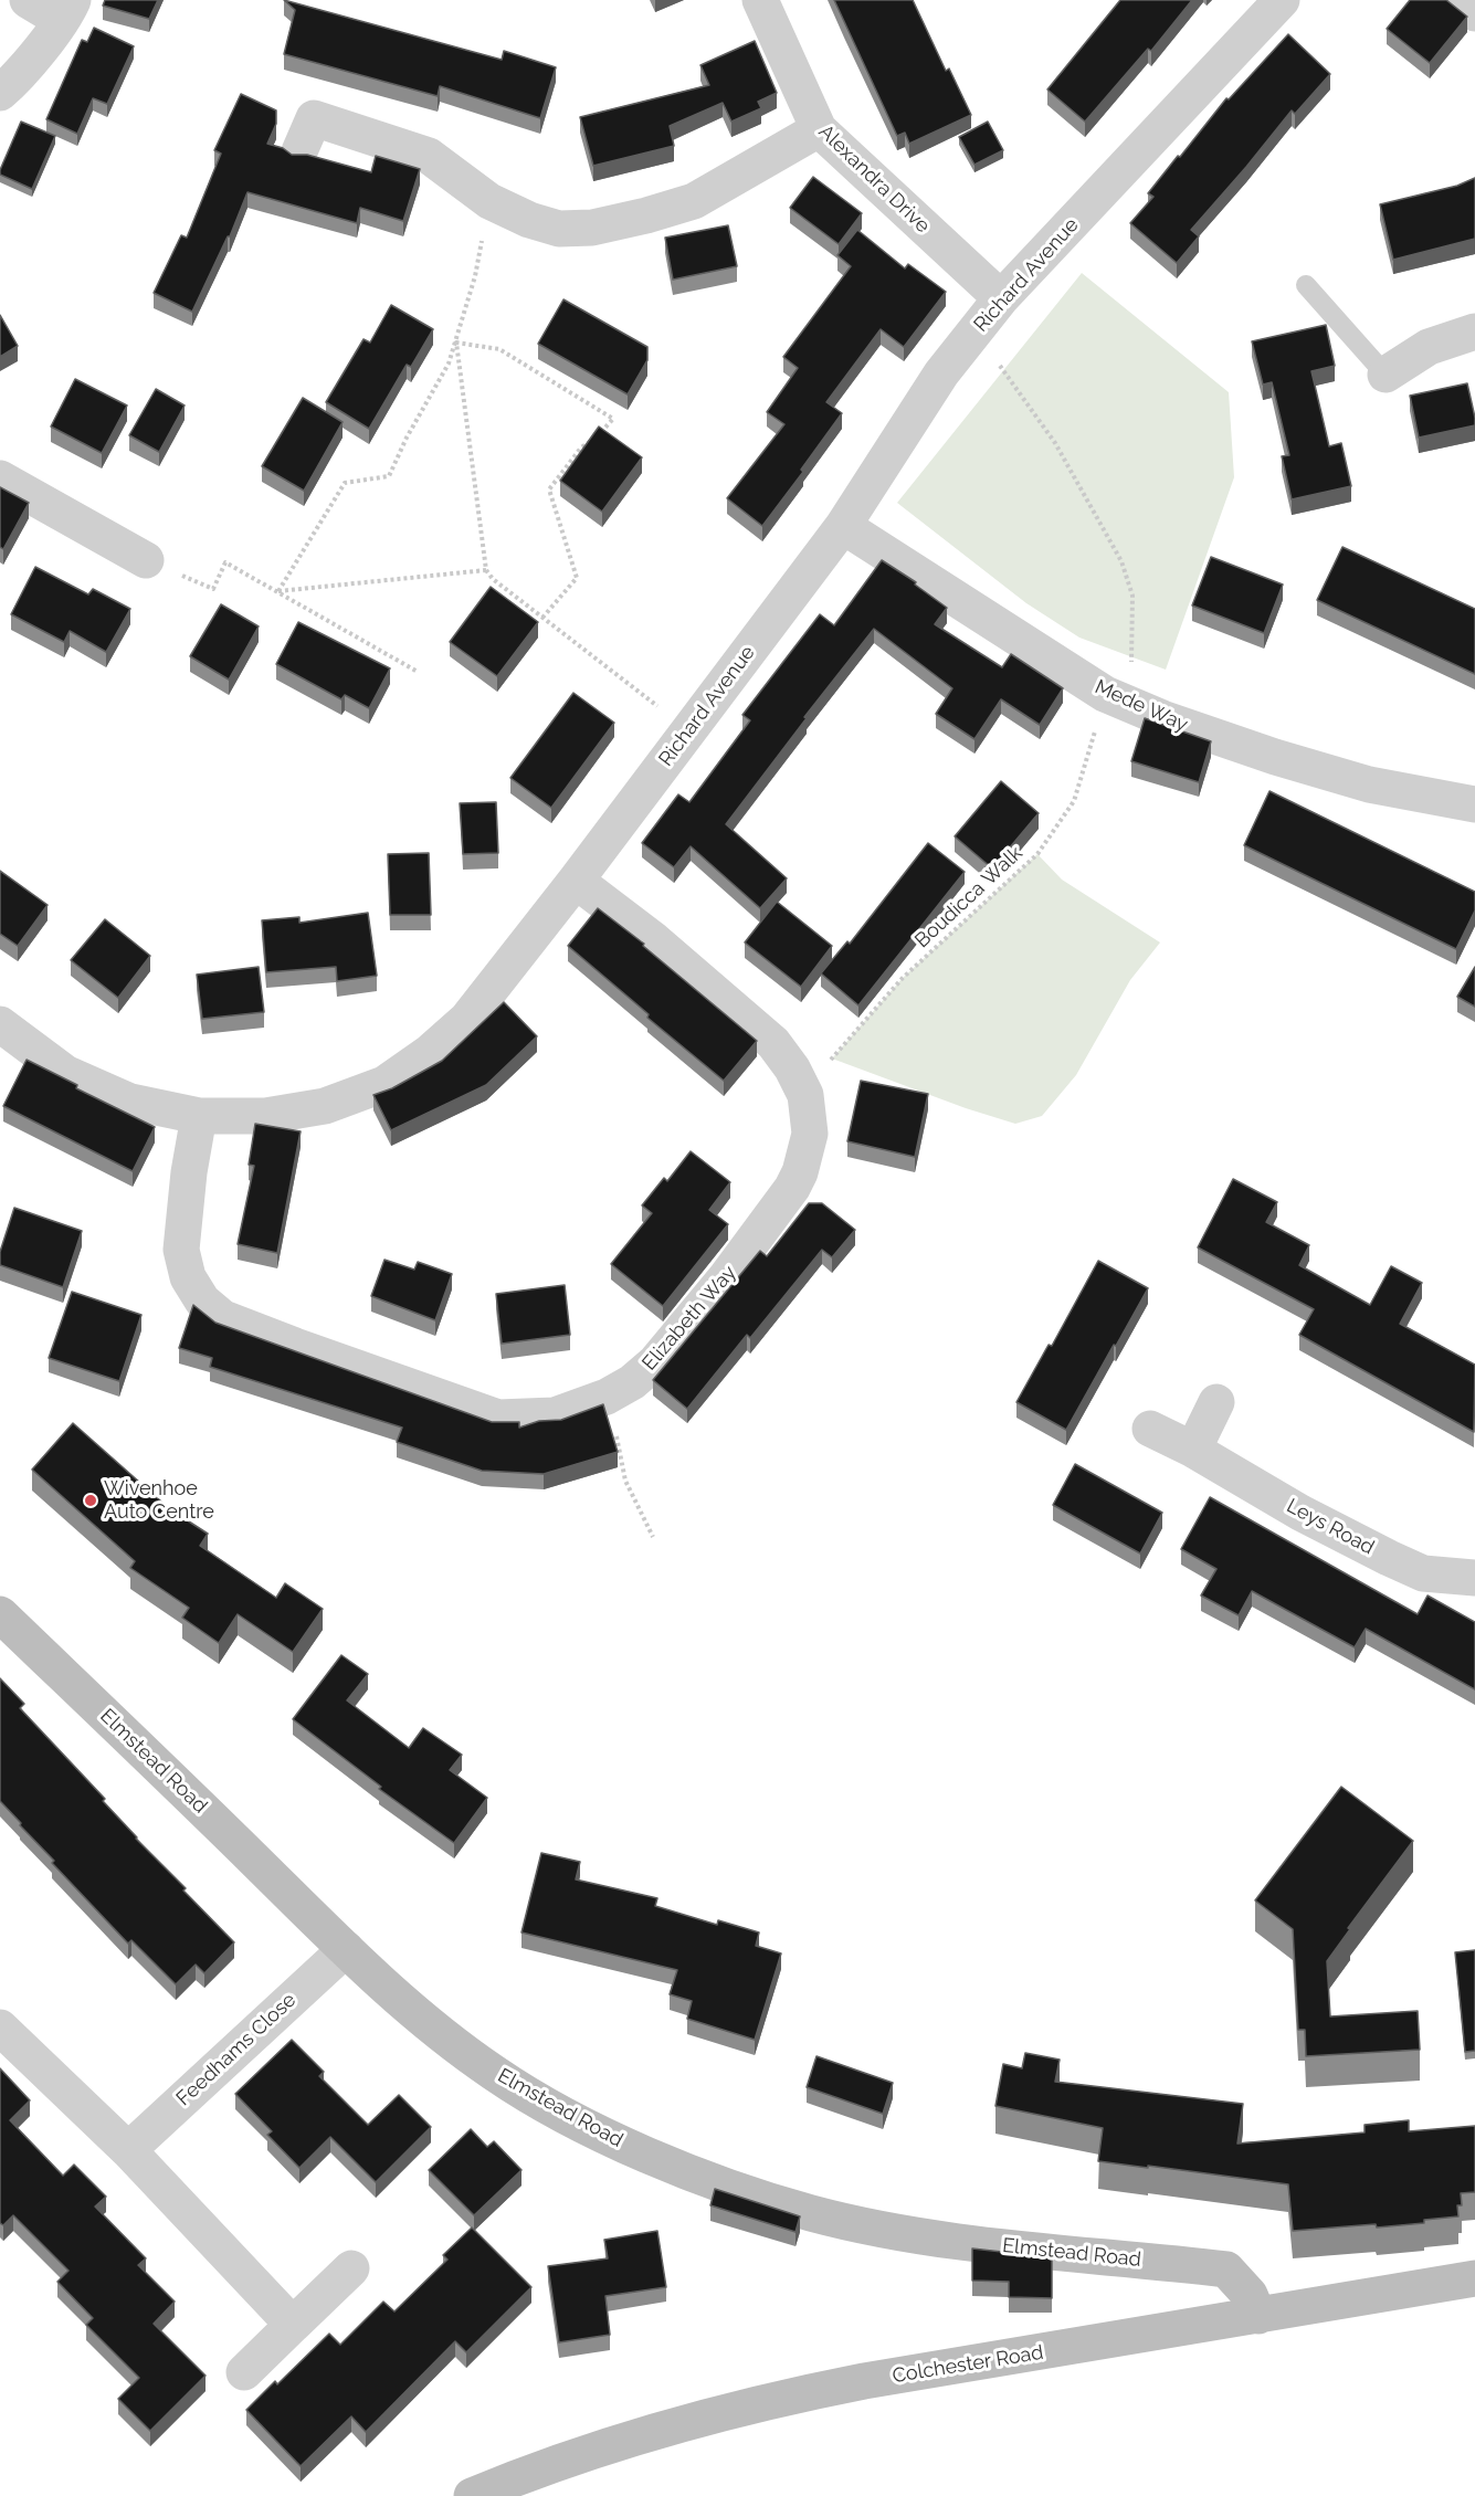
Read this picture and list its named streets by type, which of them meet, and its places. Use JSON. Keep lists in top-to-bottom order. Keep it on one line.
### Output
{"streets":{"street":["Alexandra Drive","Richard Avenue","Mede Way","Elizabeth Way","Leys Road","Elmstead Road","Feedhams Close","Colchester Road"],"path":["Boudicca Walk"]},"crossings":[["Alexandra Drive","Richard Avenue"],["Richard Avenue","Mede Way"],["Richard Avenue","Boudicca Walk"],["Richard Avenue","Elizabeth Way"],["Mede Way","Boudicca Walk"],["Boudicca Walk","Elizabeth Way"],["Elmstead Road","Feedhams Close"],["Elmstead Road","Colchester Road"]],"places":["Wivenhoe Auto Centre"]}
